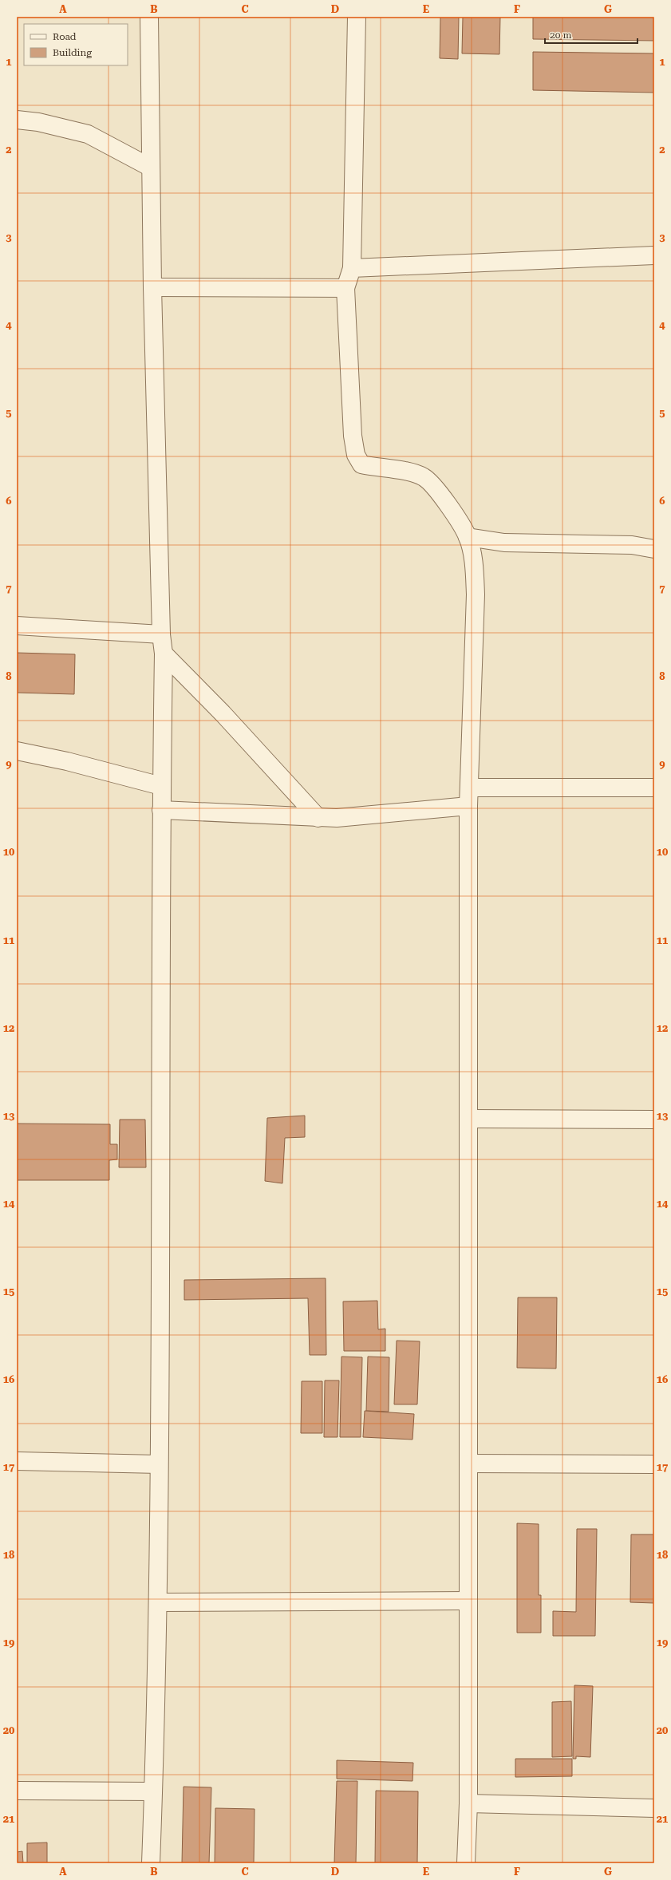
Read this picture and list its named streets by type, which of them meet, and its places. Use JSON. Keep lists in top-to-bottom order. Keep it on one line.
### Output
{"legend":["Road","Building"],"scale_bar":"20 m","grid":{"columns":["A","B","C","D","E","F","G"],"rows":["1","2","3","4","5","6","7","8","9","10","11","12","13","14","15","16","17","18","19","20","21"]}}
